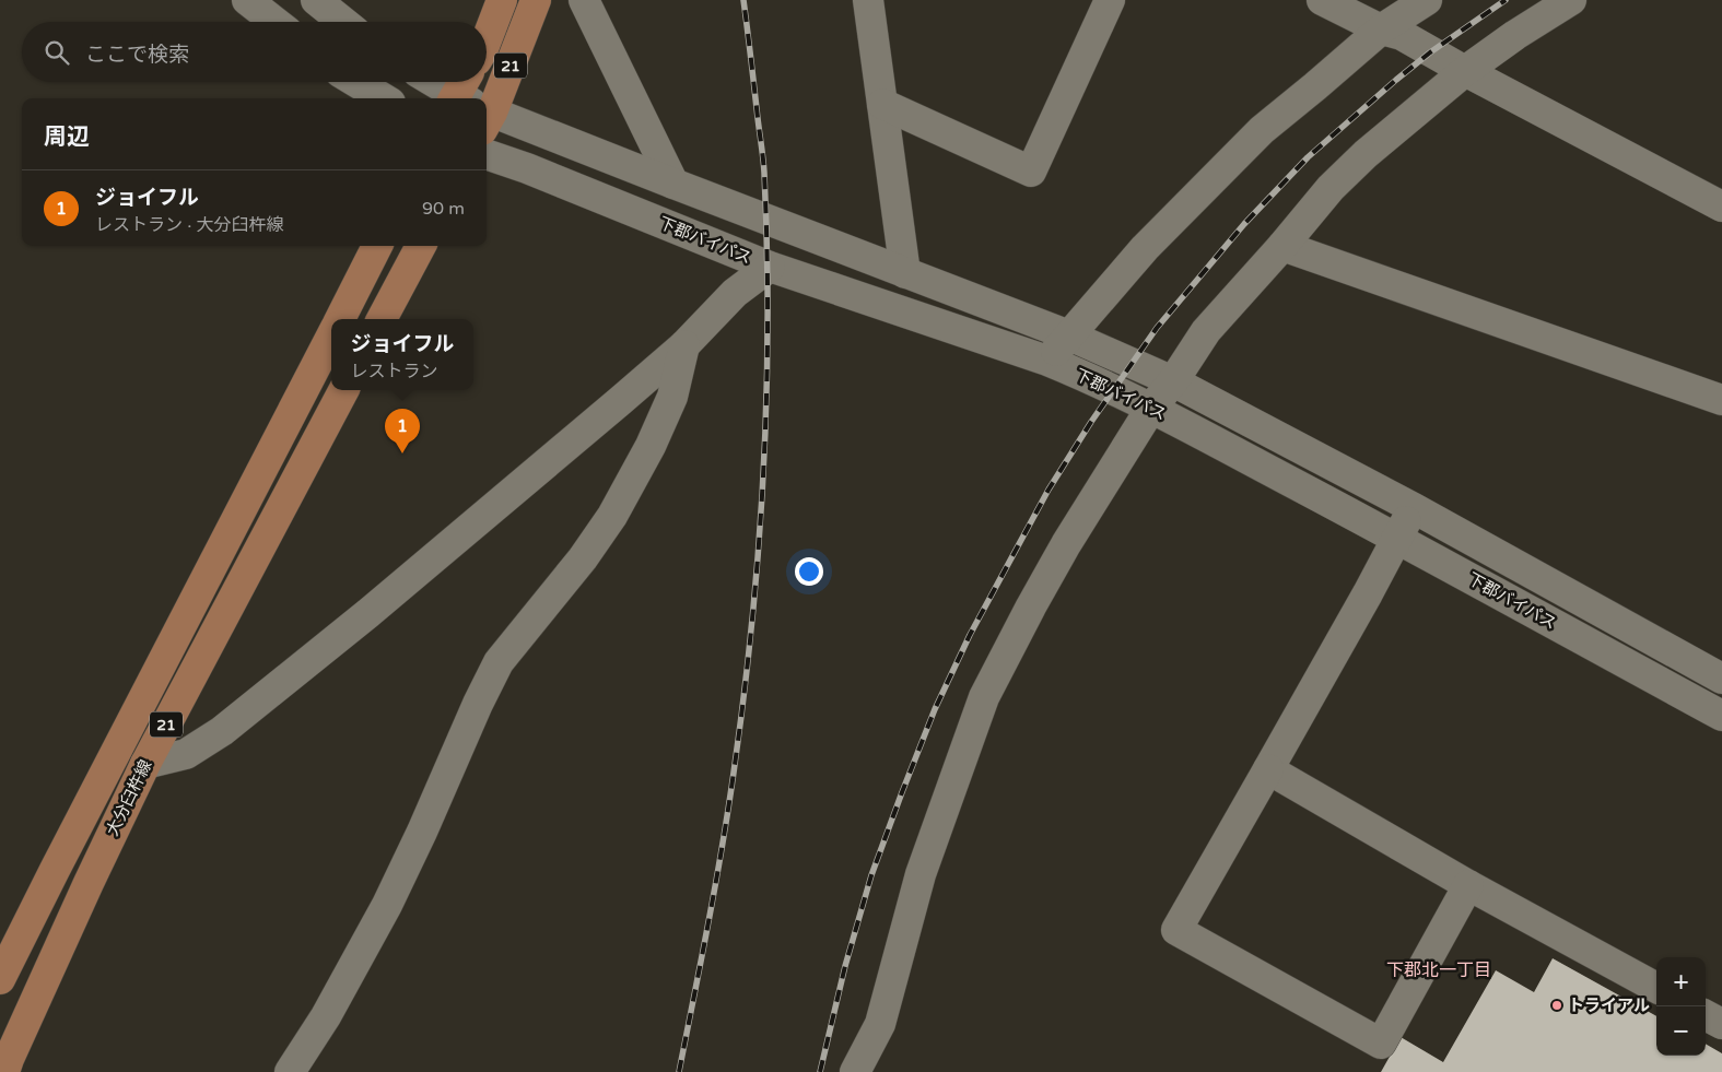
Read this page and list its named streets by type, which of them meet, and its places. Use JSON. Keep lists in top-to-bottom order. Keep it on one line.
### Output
{"streets":{"main road":["21","大分臼杵線"],"street":["下郡バイパス"]},"districts":["下郡北一丁目"],"places":["トライアル"],"page":{"search":"ここで検索","heading":"周辺","list":[{"mark":"1","name":"ジョイフル","note":"レストラン · 大分臼杵線","value":"90 m"}],"popup":["ジョイフル","レストラン"],"pins":"1","map_buttons":["+","−"]}}
